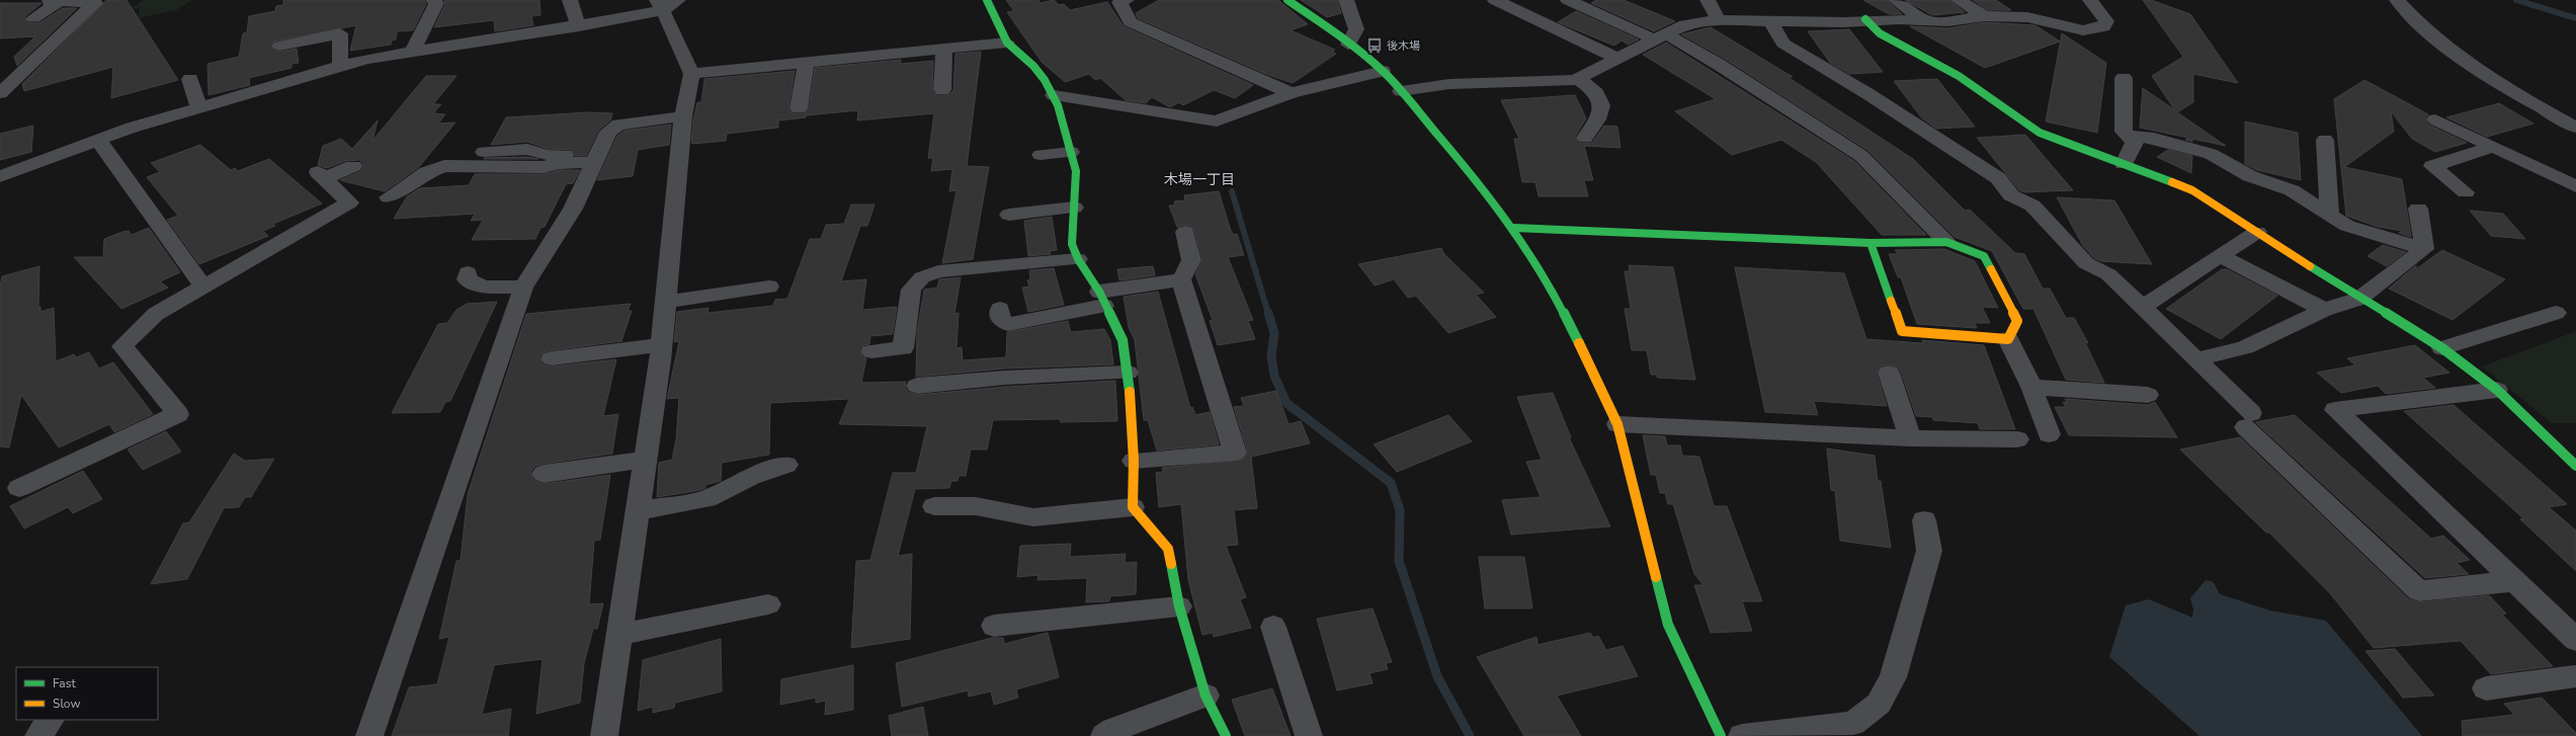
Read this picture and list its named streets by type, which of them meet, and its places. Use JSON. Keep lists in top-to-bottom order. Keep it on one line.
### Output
{"districts":["木場一丁目"],"places":{"bus stop":["後木場"]},"legend":["Fast","Slow"]}
